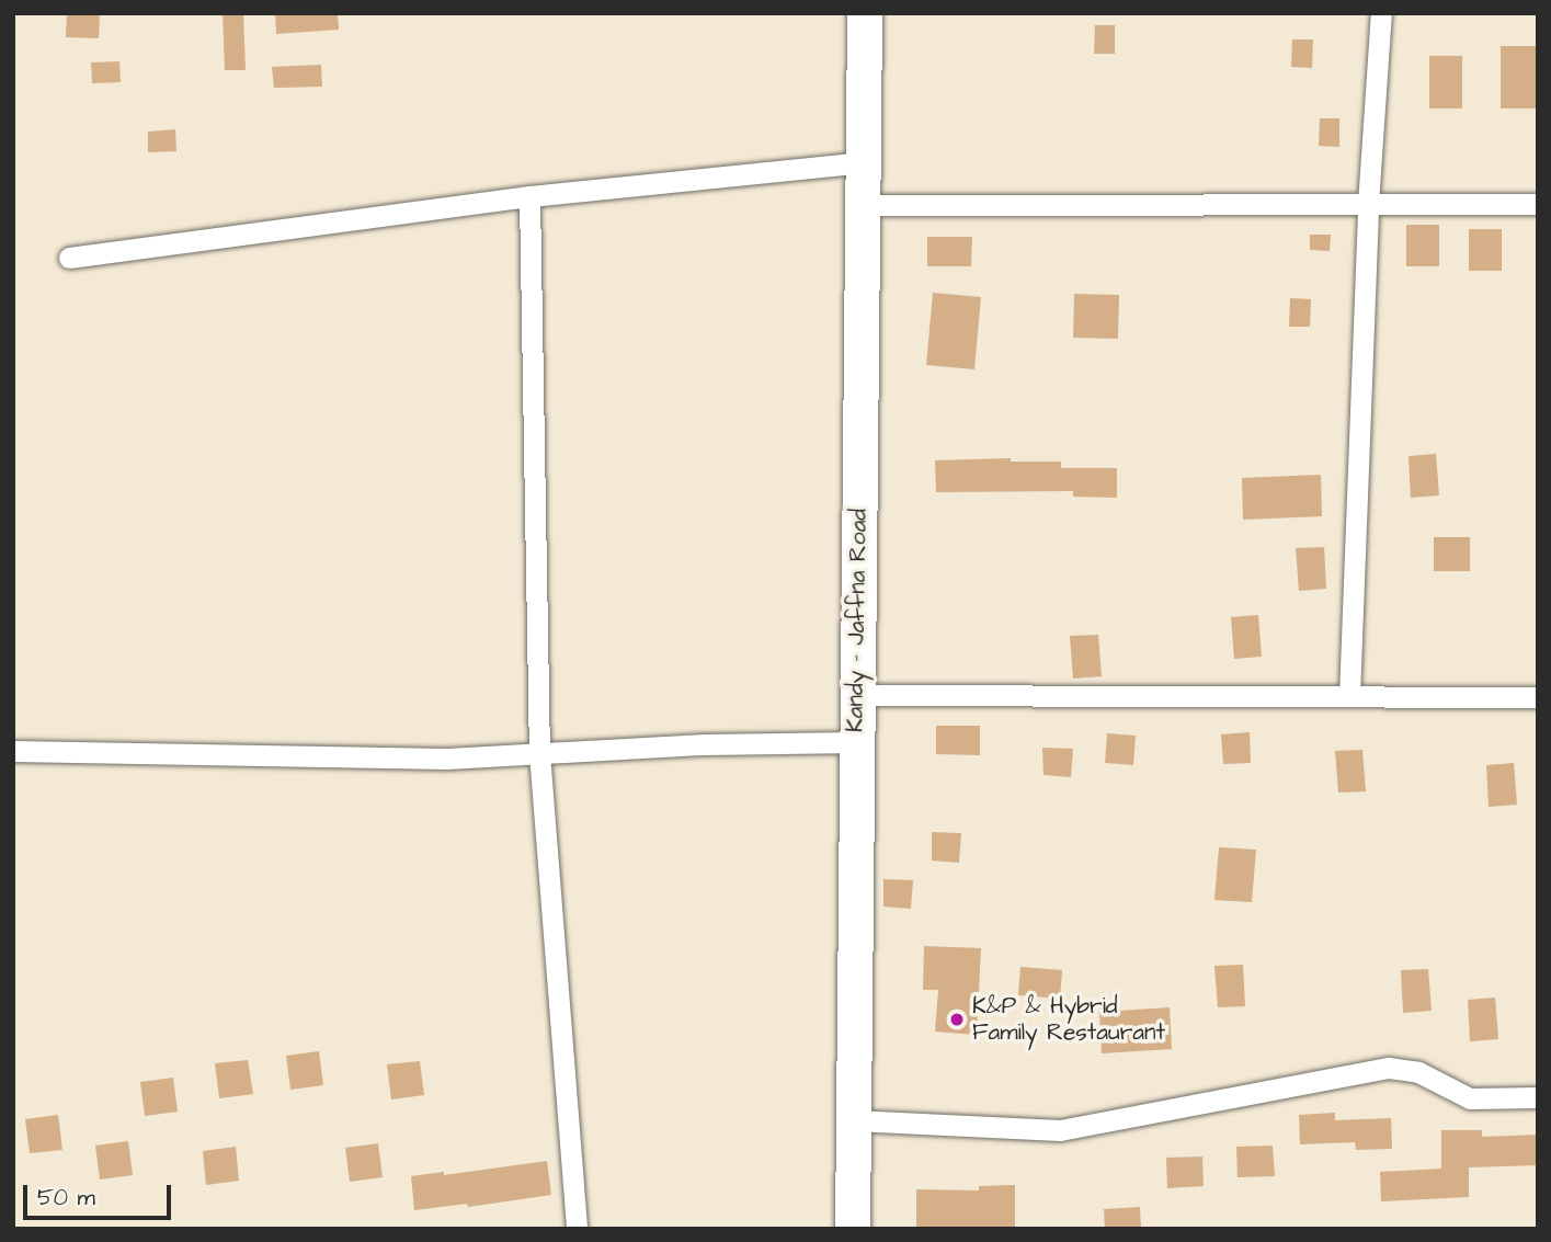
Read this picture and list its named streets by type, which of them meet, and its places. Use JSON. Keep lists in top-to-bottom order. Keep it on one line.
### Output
{"streets":{"highway":["Kandy - Jaffna Road"]},"places":["K&P & Hybrid Family Restaurant"],"scale_bar":"50 m"}
